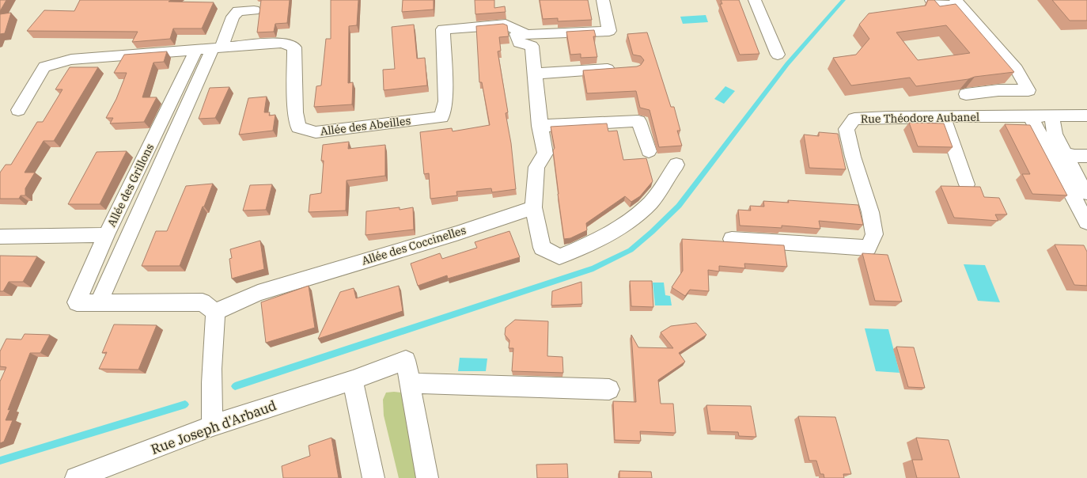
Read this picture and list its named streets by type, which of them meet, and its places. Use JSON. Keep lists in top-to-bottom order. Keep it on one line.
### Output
{"streets":{"street":["Rue Théodore Aubanel","Allée des Abeilles","Allée des Grillons","Allée des Coccinelles","Rue Joseph d'Arbaud"]},"crossings":[["Allée des Abeilles","Allée des Grillons"],["Allée des Grillons","Allée des Coccinelles"]]}
